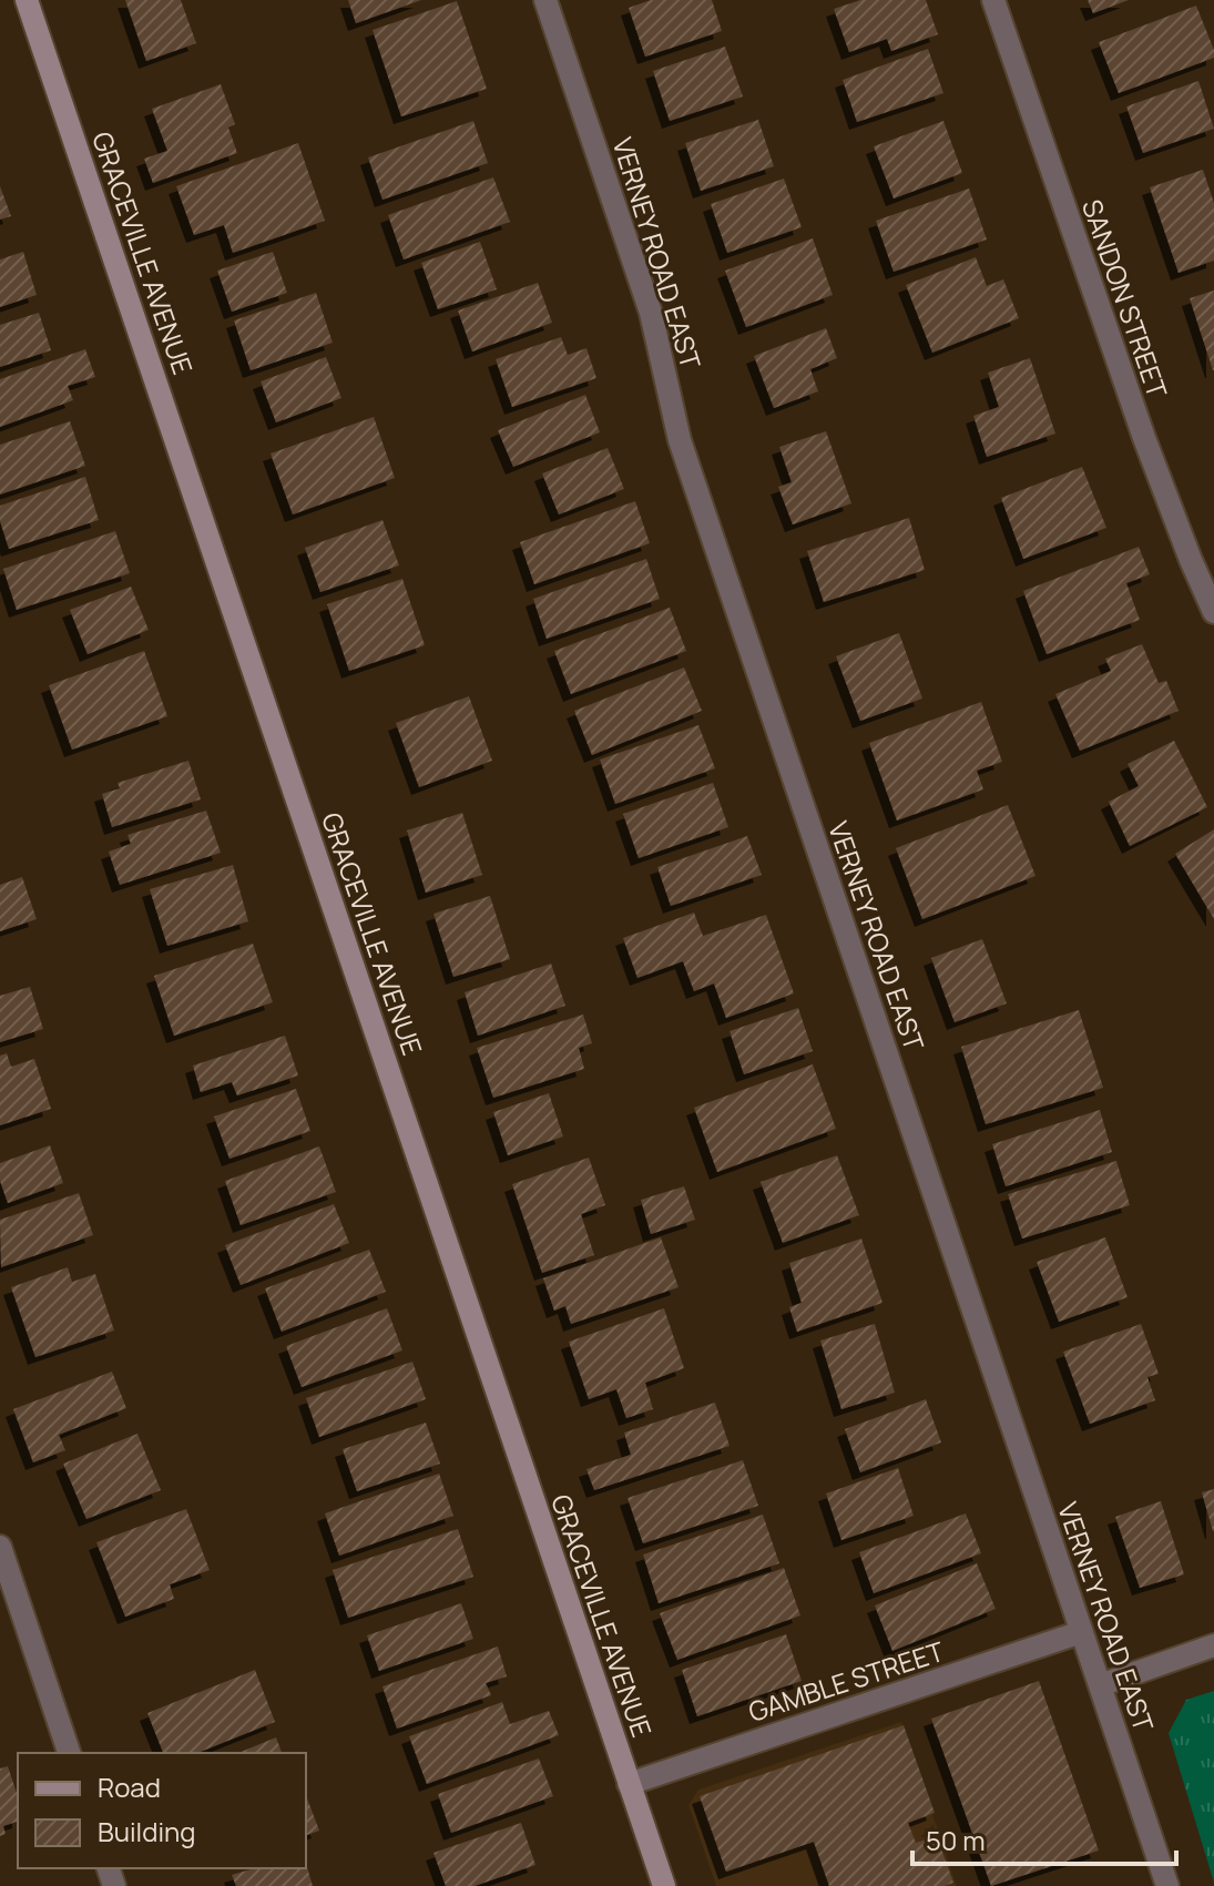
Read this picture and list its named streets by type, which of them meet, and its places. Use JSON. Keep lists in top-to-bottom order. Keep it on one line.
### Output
{"streets":{"main road":["GRACEVILLE AVENUE"],"street":["VERNEY ROAD EAST","SANDON STREET","GAMBLE STREET"]},"crossings":[["GRACEVILLE AVENUE","GAMBLE STREET"],["VERNEY ROAD EAST","GAMBLE STREET"]],"legend":["Road","Building"],"scale_bar":"50 m"}
